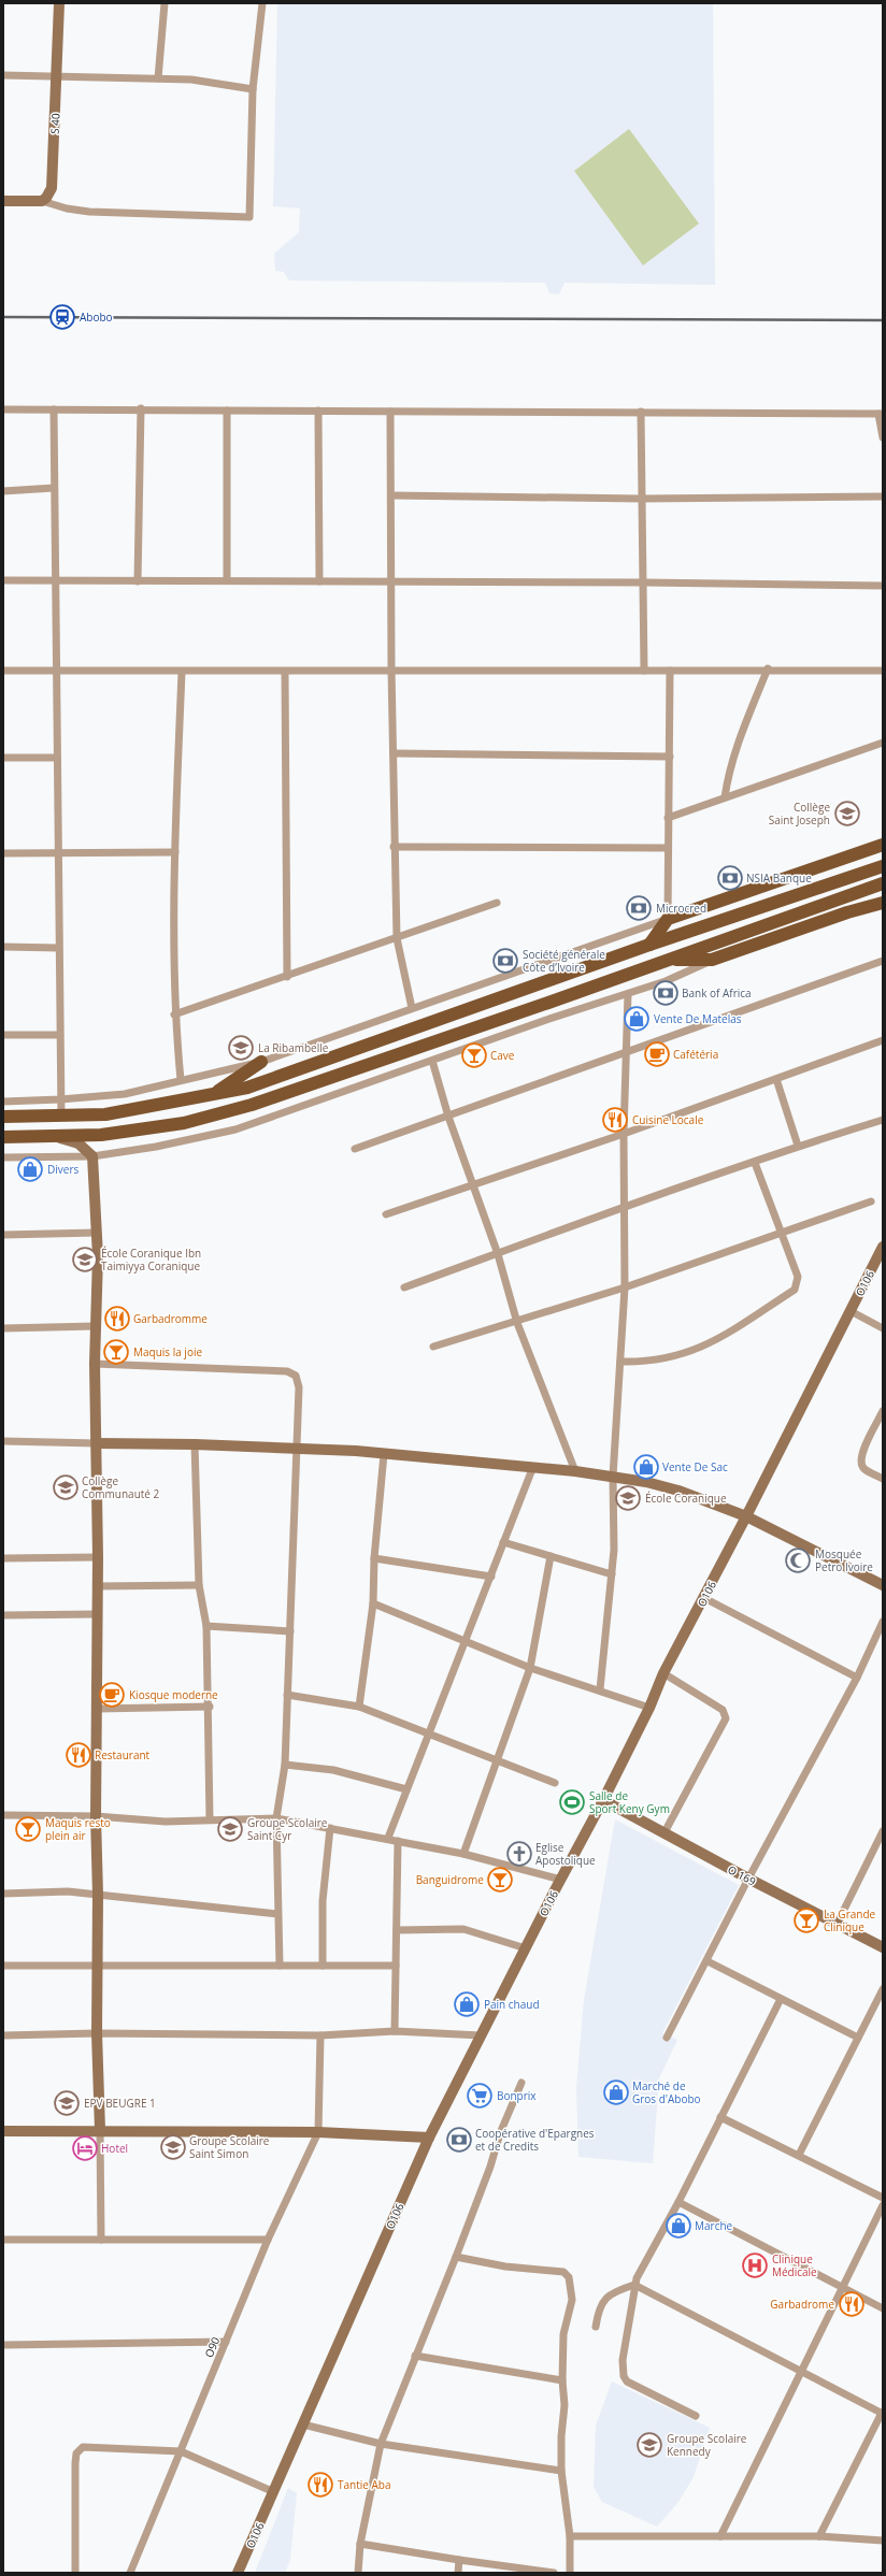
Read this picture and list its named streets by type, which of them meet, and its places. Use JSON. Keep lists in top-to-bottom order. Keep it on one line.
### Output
{"streets":{"street":["S 40","O106","O 169","O90"]},"crossings":[["O106","O 169"]],"places":{"station":["Abobo"],"school or university":["Collège Saint Joseph","La Ribambelle","École Coranique Ibn Taimiyya Coranique","Collège Communauté 2","École Coranique","Groupe Scolaire Saint Cyr","EPV BEUGRE 1","Groupe Scolaire Saint Simon","Groupe Scolaire Kennedy"],"bank":["NSIA Banque","Microcred","Société générale Côte d’Ivoire","Bank of Africa","Coopérative d'Epargnes et de Credits"],"shop":["Vente De Matelas","Divers","Vente De Sac","Pain chaud","Marché de Gros d'Abobo","Marche"],"cafe":["Cafétéria","Kiosque moderne"],"bar":["Cave","Maquis la joie","Maquis resto plein air","Banguidrome","La Grande Clinique"],"restaurant":["Cuisine Locale","Garbadromme","Restaurant","Garbadrome","Tantie Aba"],"mosque":["Mosquée Petro Ivoire"],"sports":["Salle de Sport Keny Gym"],"church":["Eglise Apostolique"],"supermarket":["Bonprix"],"hotel":["Hotel"],"hospital":["Clinique Médicale"]}}
